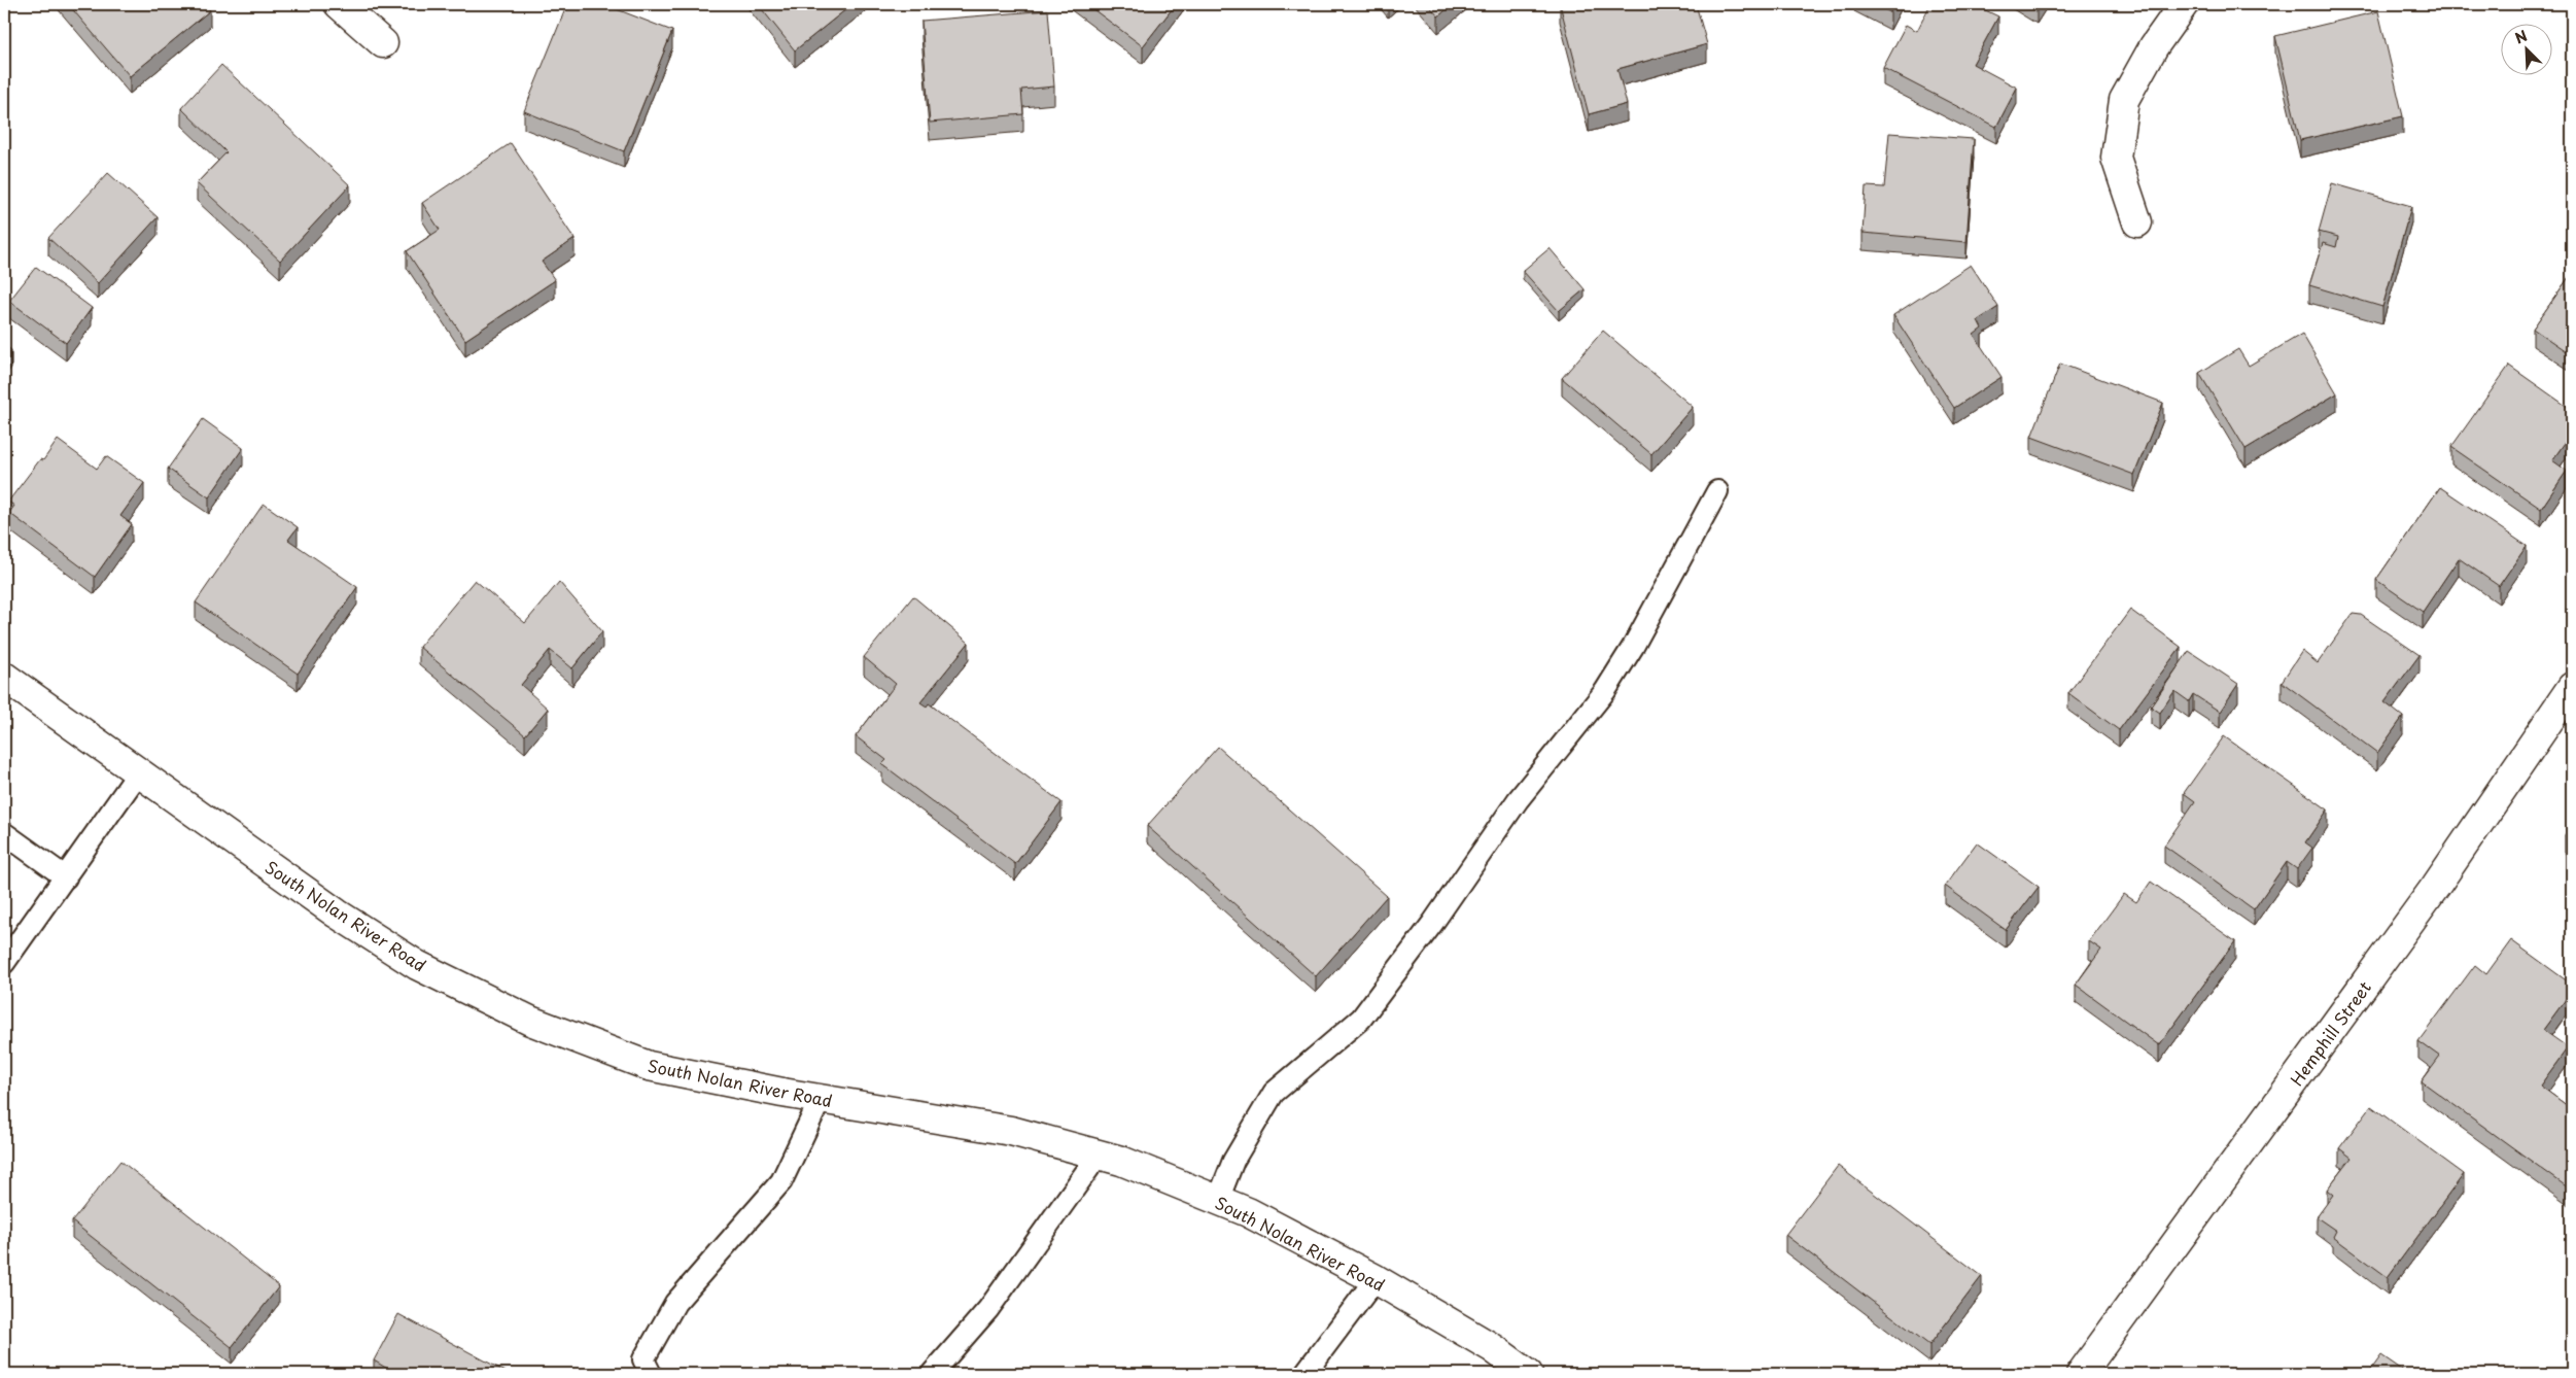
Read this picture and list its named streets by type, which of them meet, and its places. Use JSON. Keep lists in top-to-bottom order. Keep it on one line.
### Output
{"streets":{"main road":["South Nolan River Road","Hemphill Street"]},"north":"top left"}
